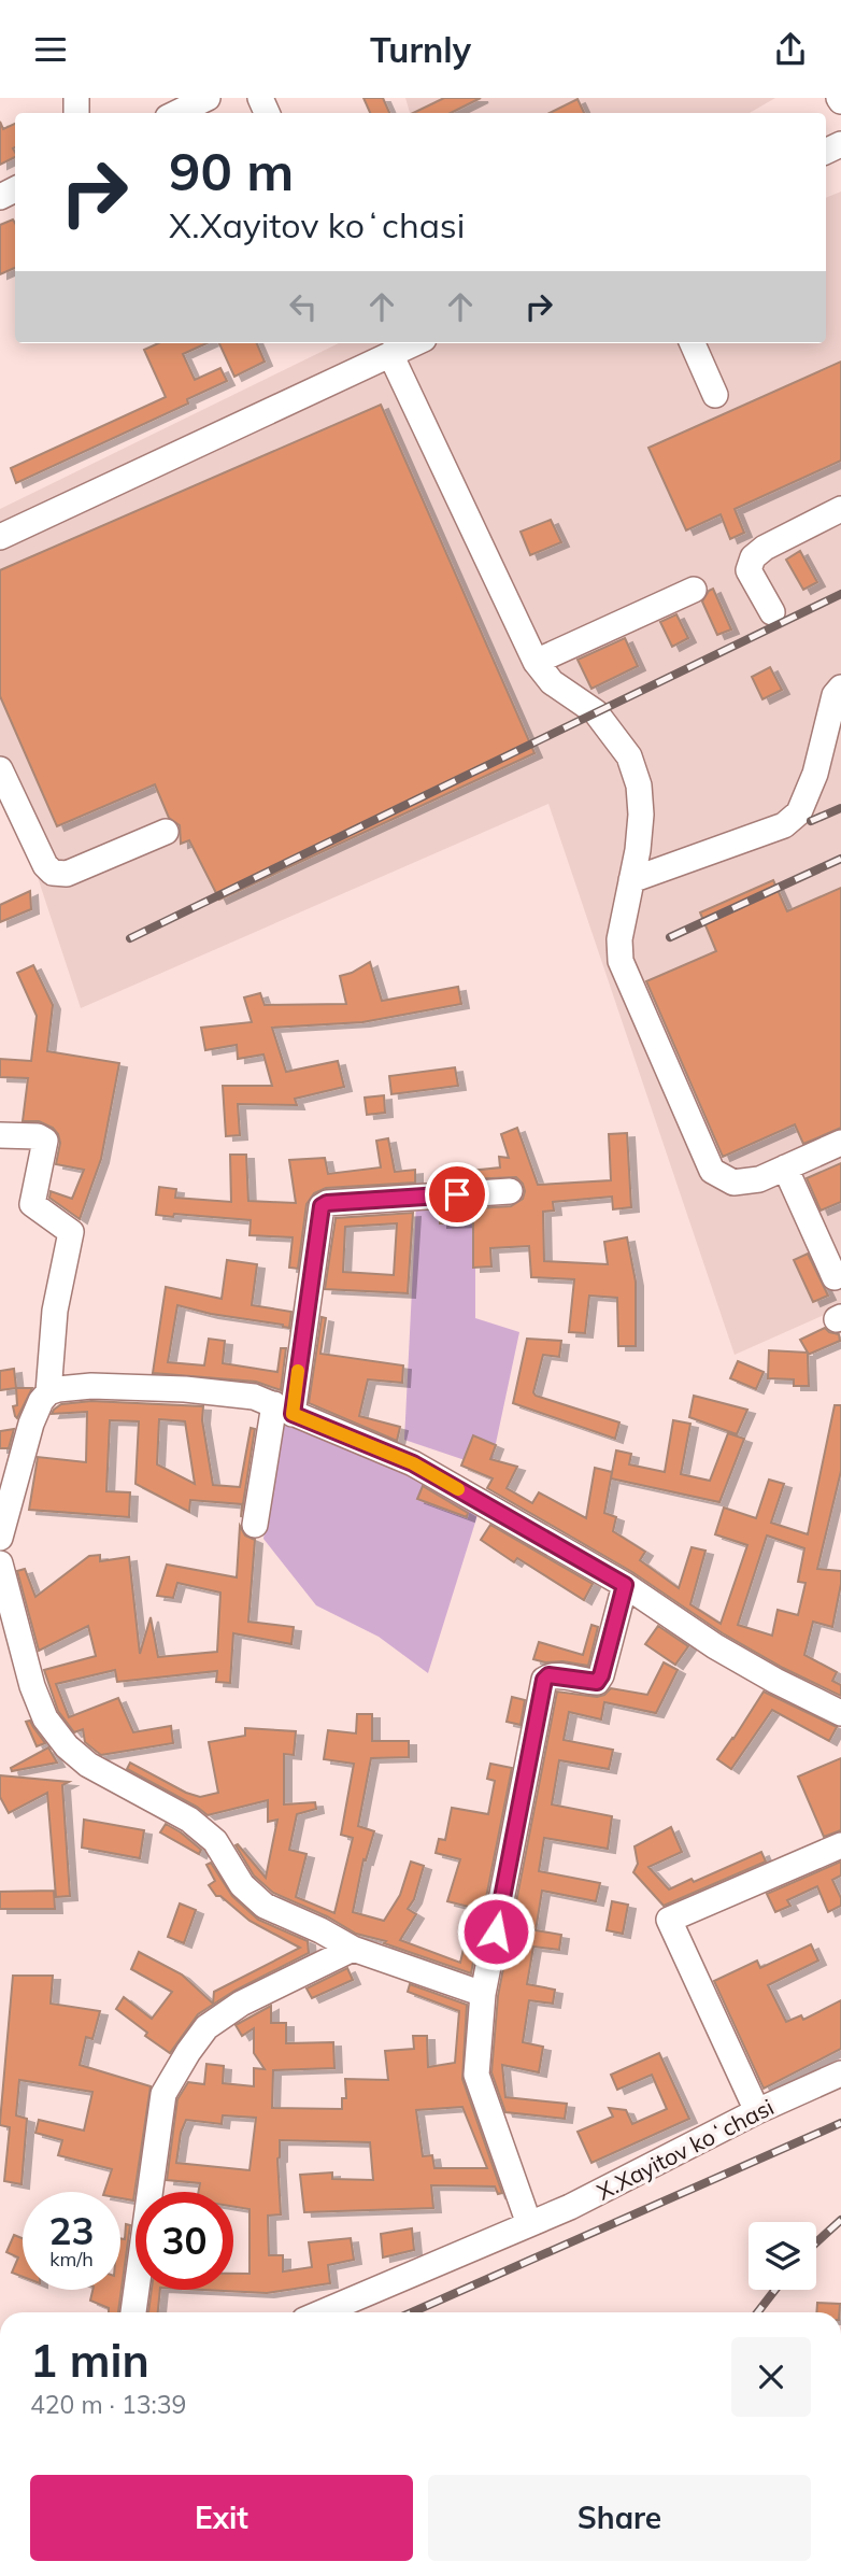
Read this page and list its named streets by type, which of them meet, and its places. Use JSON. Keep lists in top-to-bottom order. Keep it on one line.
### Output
{"streets":{"street":["X.Xayitov koʻchasi"]},"page":{"header":"Turnly","turn":["90 m","X.Xayitov koʻchasi"],"speed":"23 km/h","limit":"30","heading":["1 min","420 m · 13:39"],"buttons":["Exit","Share"]}}
